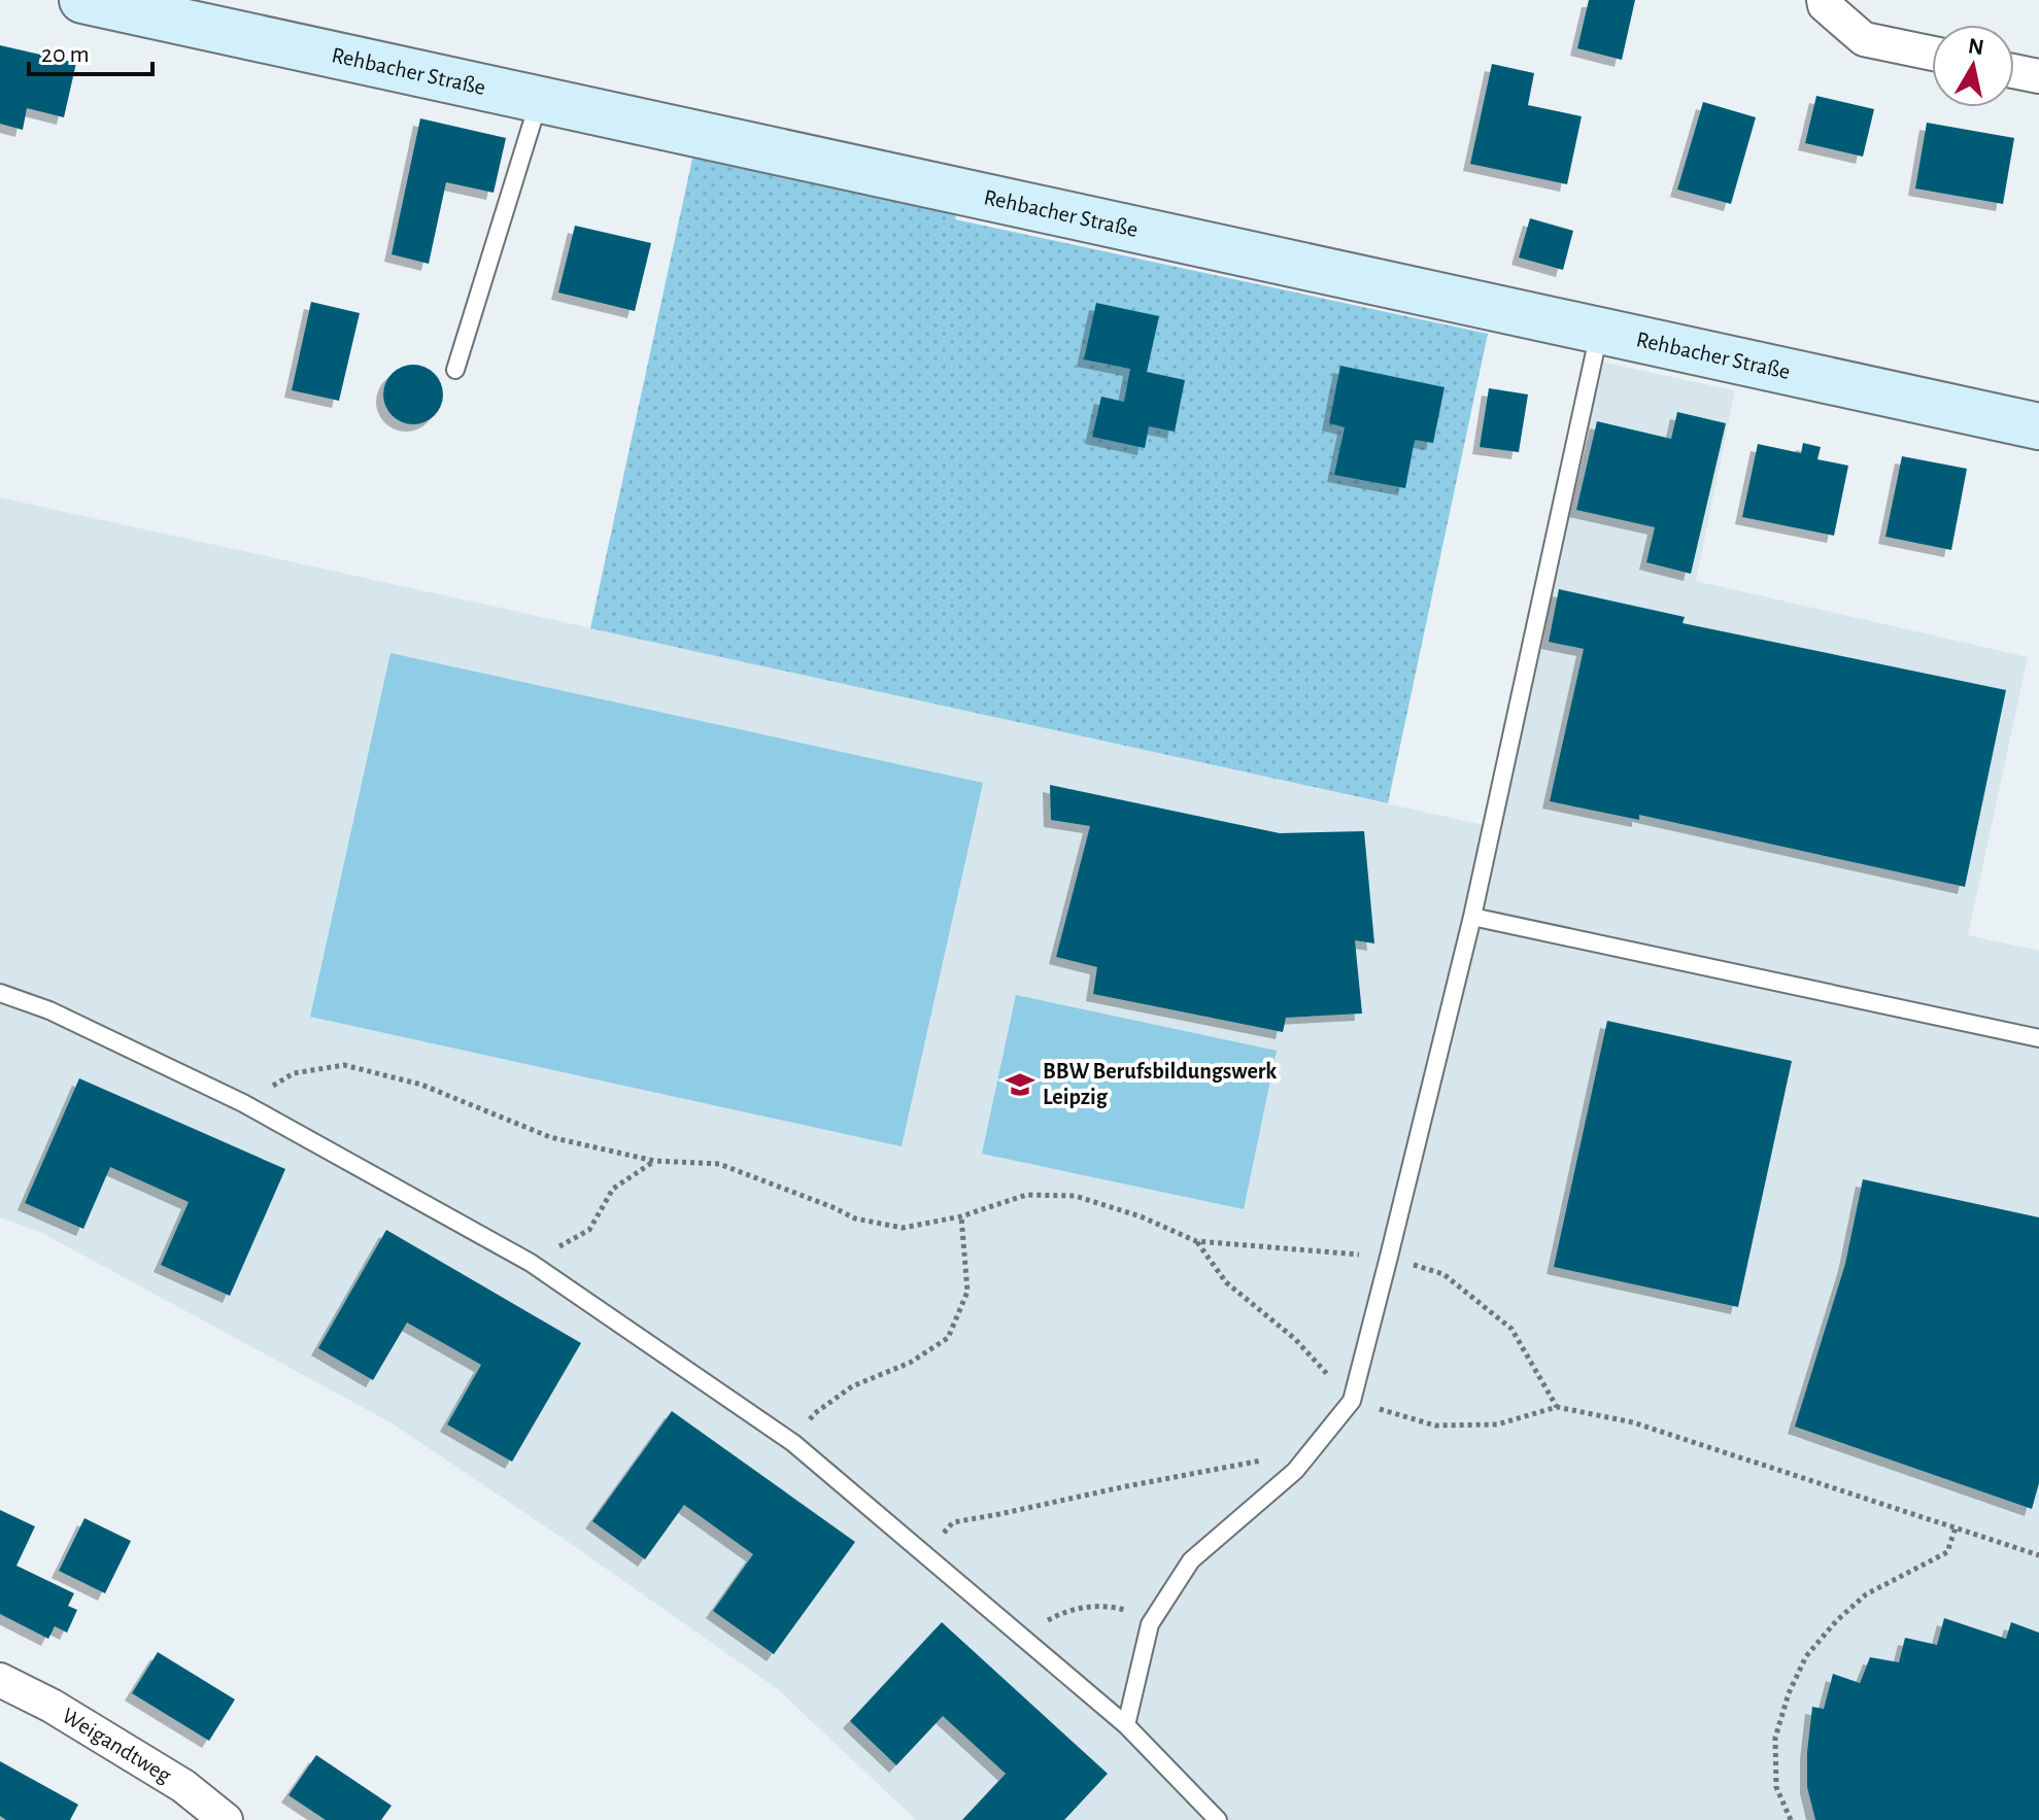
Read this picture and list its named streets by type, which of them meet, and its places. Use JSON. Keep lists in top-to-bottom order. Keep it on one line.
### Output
{"streets":{"street":["Rehbacher Straße","Weigandtweg"]},"places":{"school or university":["BBW Berufsbildungswerk Leipzig"]},"scale_bar":"20 m","north":"top"}
